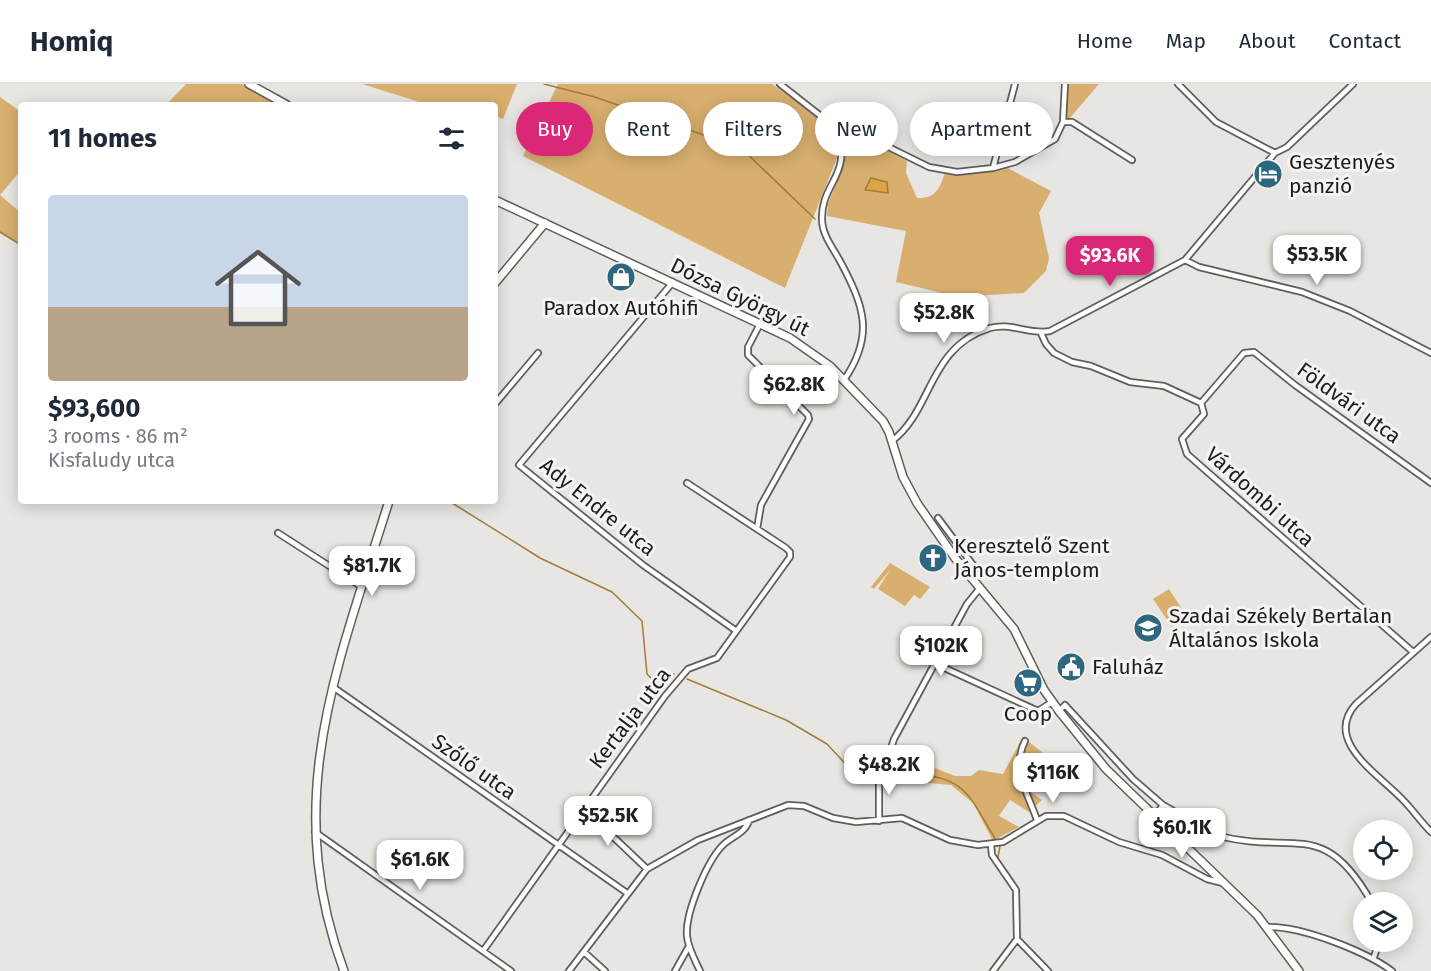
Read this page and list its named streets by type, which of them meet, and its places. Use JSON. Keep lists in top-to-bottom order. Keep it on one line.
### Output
{"streets":{"main road":["Dózsa György út"],"street":["Földvári utca","Várdombi utca","Ady Endre utca","Kertalja utca","Szőlő utca"]},"crossings":[["Dózsa György út","Ady Endre utca"],["Földvári utca","Várdombi utca"],["Ady Endre utca","Kertalja utca"],["Kertalja utca","Szőlő utca"]],"places":{"hotel":["Gesztenyés panzió"],"shop":["Paradox Autóhifi"],"church":["Keresztelő Szent János-templom"],"school or university":["Szadai Székely Bertalan Általános Iskola"],"public building":["Faluház"],"supermarket":["Coop"]},"page":{"header":"Homiq","nav":["Home","Map","About","Contact"],"chip":["Buy","Rent","Filters","New","Apartment"],"heading":"11 homes","list":[{"name":"$93,600","note":"3 rooms · 86 m² · Kisfaludy utca"}],"price":["$53.5K","$93.6K","$52.8K","$62.8K","$81.7K","$102K","$48.2K","$116K","$52.5K","$60.1K","$61.6K"]}}
